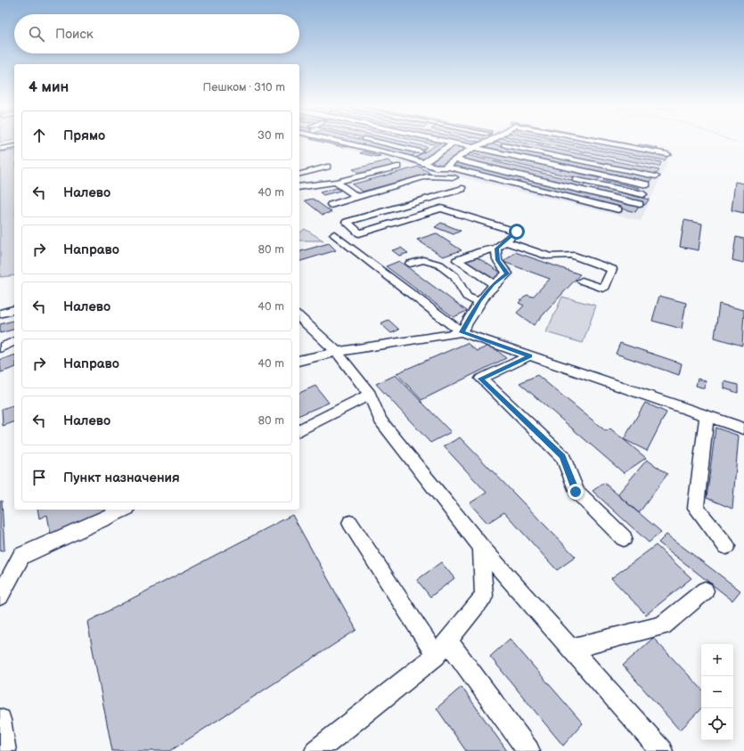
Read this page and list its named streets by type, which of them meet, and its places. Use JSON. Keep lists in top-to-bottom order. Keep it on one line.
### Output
{"page":{"search":"Поиск","heading":["4 мин","Пешком · 310 m"],"list":[["Прямо","30 m"],["Налево","40 m"],["Направо","80 m"],["Налево","40 m"],["Направо","40 m"],["Налево","80 m"],"Пункт назначения"],"map_buttons":["+","−"]}}
